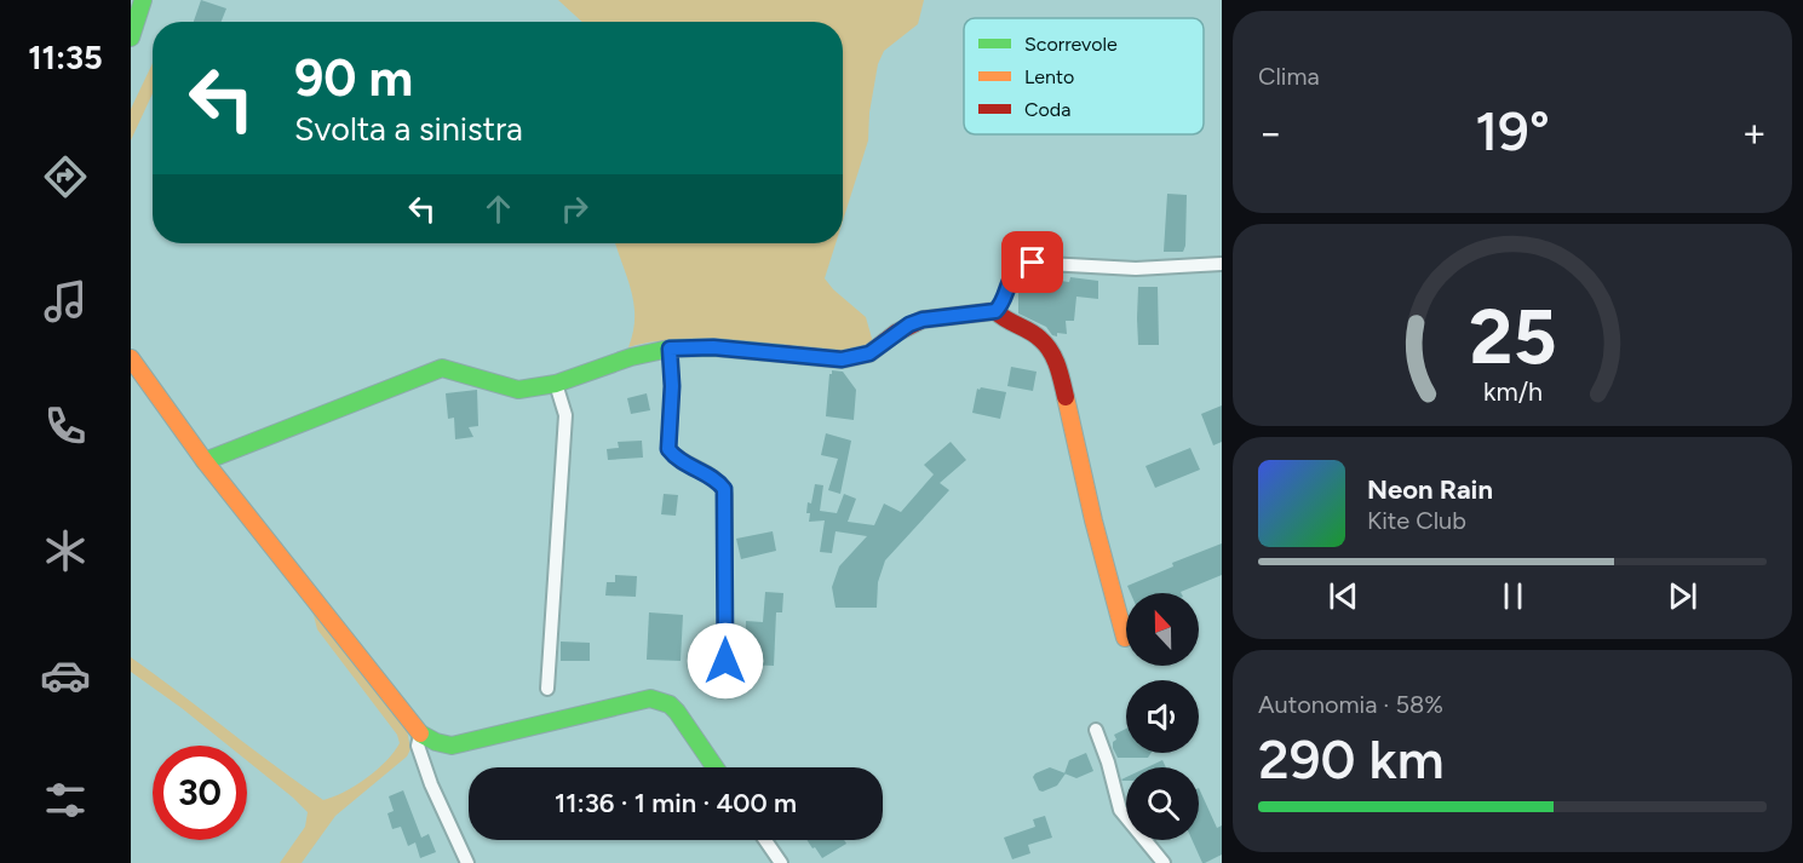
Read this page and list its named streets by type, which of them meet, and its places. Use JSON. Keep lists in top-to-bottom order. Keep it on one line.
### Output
{"legend":["Scorrevole","Lento","Coda"],"north":"top","page":{"tabs":"11:35","tile":["Clima",["Autonomia · 58%","290 km"]],"turn":["90 m","Svolta a sinistra"],"heat":["−","19°","+"],"song":["Neon Rain","Kite Club"],"limit":"30","trip":"11:36 · 1 min · 400 m","gauge":["25","km/h"]}}
